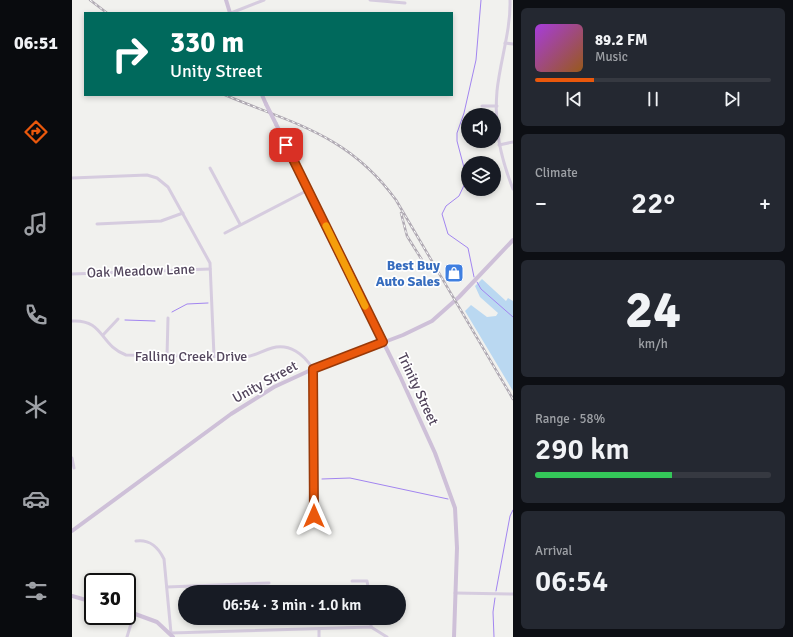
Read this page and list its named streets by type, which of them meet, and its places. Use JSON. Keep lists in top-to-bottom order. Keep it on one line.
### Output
{"streets":{"street":["Oak Meadow Lane","Falling Creek Drive","Unity Street","Trinity Street"]},"crossings":[["Falling Creek Drive","Unity Street"],["Unity Street","Trinity Street"]],"places":{"shop":["Best Buy Auto Sales"]},"page":{"tabs":"06:51","turn":["330 m","Unity Street"],"song":["89.2 FM","Music"],"tile":["Climate",["24","km/h"],["Range · 58%","290 km"],["Arrival","06:54"]],"heat":["−","22°","+"],"limit":"30","trip":"06:54 · 3 min · 1.0 km"}}
